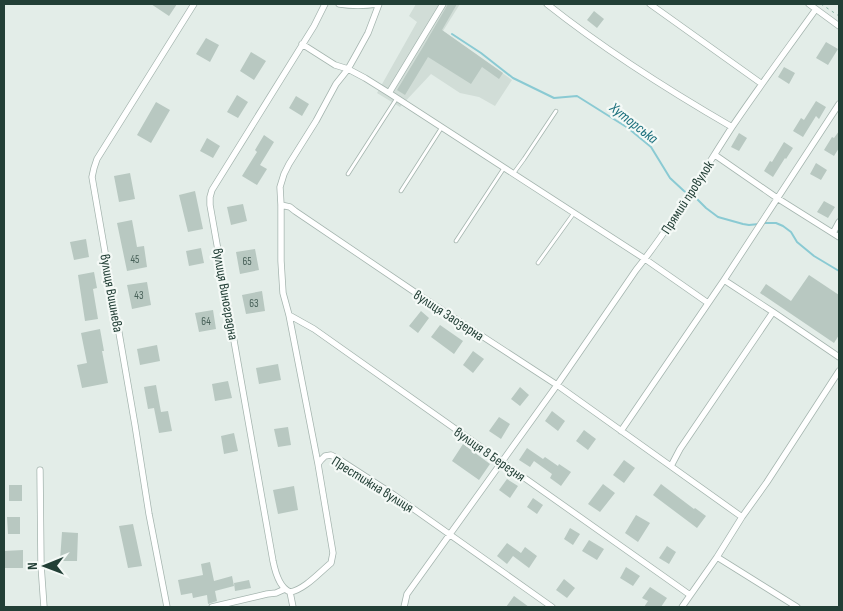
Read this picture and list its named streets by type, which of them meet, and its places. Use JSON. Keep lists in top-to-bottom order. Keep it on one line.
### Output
{"streets":{"street":["Прямий провулок","вулиця Вишнева","вулиця Виноградна","вулиця Заозерна","вулиця 8 Березня","Престижна вулиця"]},"crossings":[["Прямий провулок","вулиця Заозерна"],["Прямий провулок","вулиця 8 Березня"],["Прямий провулок","Престижна вулиця"],["вулиця Виноградна","Престижна вулиця"]],"water":["Хуторська"],"house_numbers":["45","65","43","63","64"],"north":"left"}
